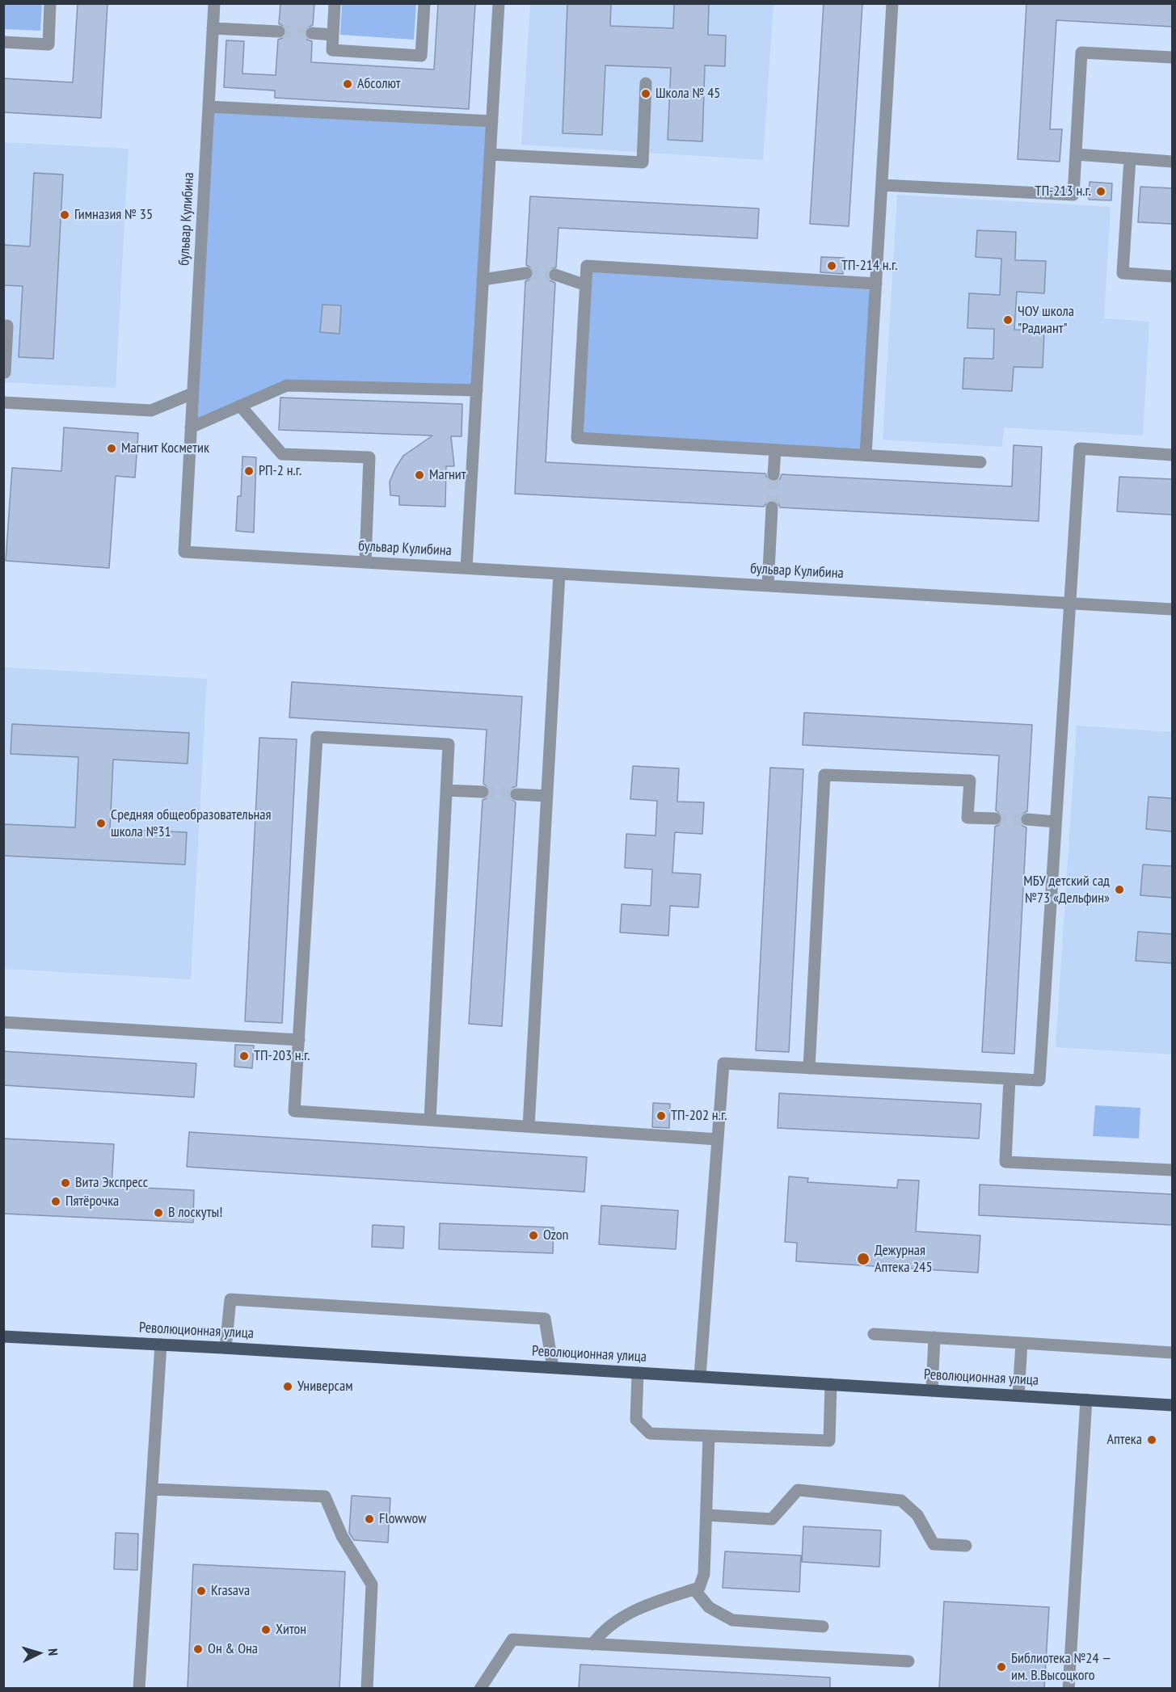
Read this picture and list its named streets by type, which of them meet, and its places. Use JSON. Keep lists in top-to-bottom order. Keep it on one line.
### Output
{"streets":{"main road":["Революционная улица"],"street":["бульвар Кулибина"]},"places":["Абсолют","Школа № 45","ТП-213 н.г.","Гимназия № 35","ТП-214 н.г.","ЧОУ школа \"Радиант\"","Магнит Косметик","РП-2 н.г.","Магнит","Средняя общеобразовательная школа №31","МБУ детский сад №73 «Дельфин»","ТП-203 н.г.","ТП-202 н.г.","Вита Экспресс","Пятёрочка","В лоскуты!","Ozon","Дежурная Аптека 245","Универсам","Аптека","Flowwow","Krasava","Хитон","Он & Она","Библиотека №24 — им. В.Высоцкого"],"north":"right"}
